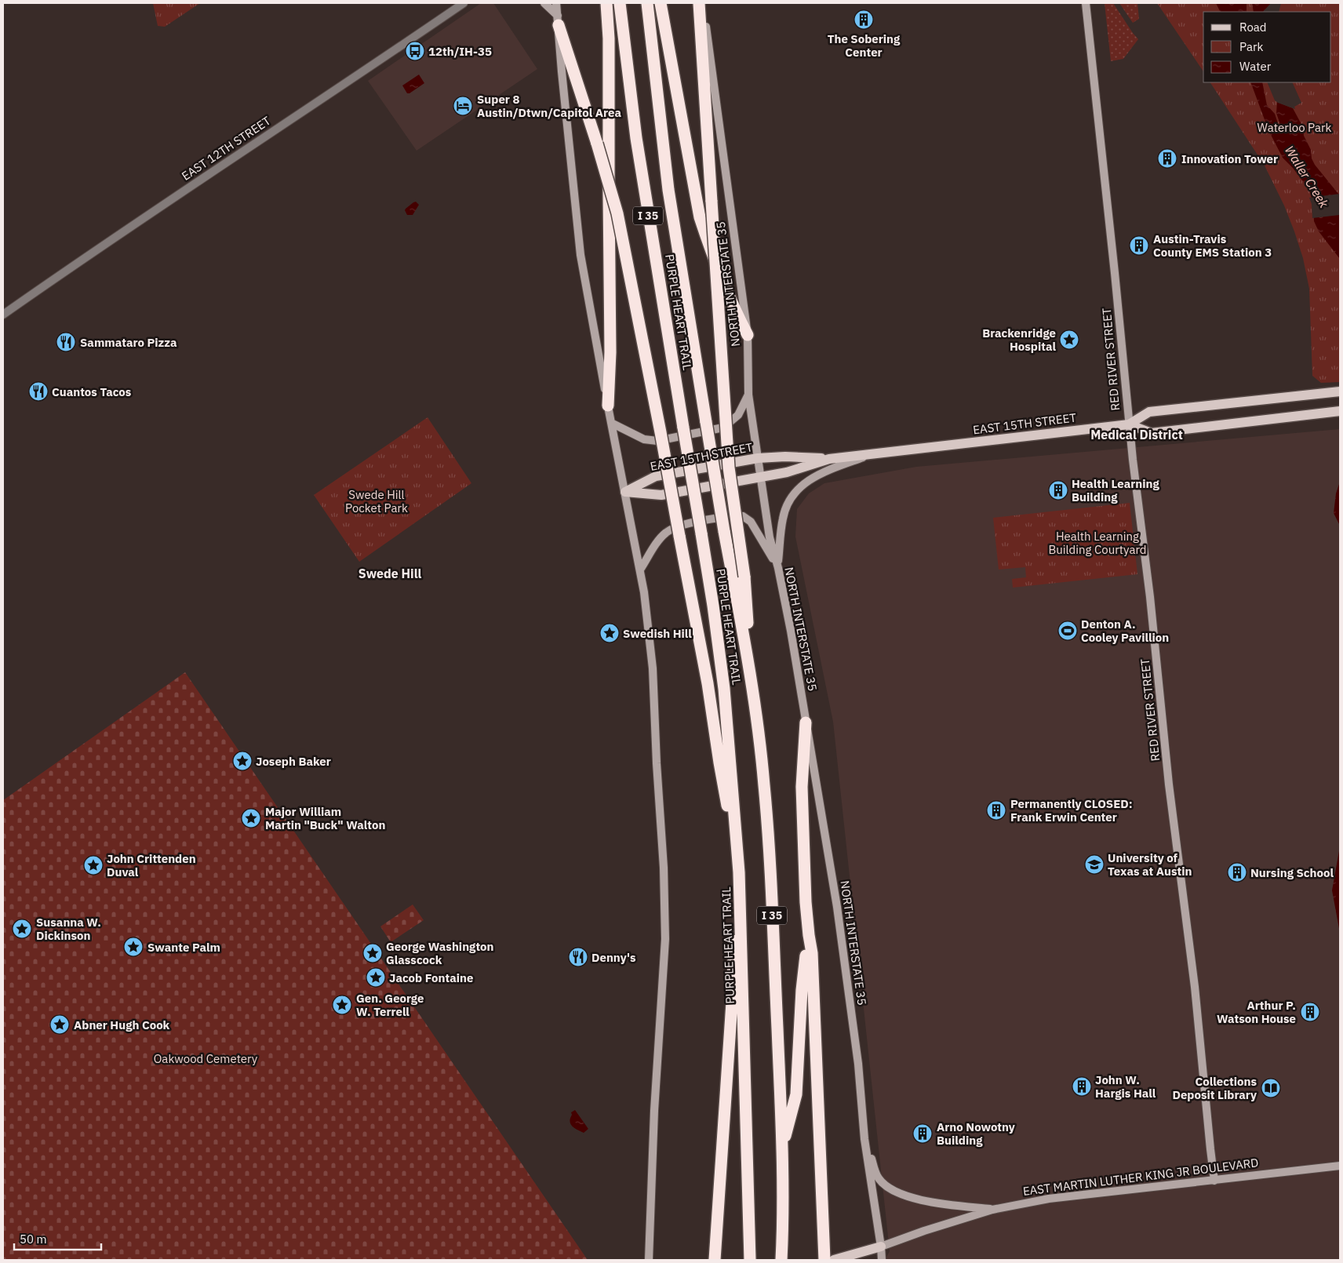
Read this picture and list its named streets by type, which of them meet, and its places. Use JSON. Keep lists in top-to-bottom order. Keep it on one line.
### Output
{"streets":{"highway":["I 35","PURPLE HEART TRAIL"],"main road":["NORTH INTERSTATE 35","RED RIVER STREET","EAST 15TH STREET","EAST MARTIN LUTHER KING JR BOULEVARD"],"street":["EAST 12TH STREET"]},"crossings":[["NORTH INTERSTATE 35","EAST 15TH STREET"],["NORTH INTERSTATE 35","EAST MARTIN LUTHER KING JR BOULEVARD"],["RED RIVER STREET","EAST 15TH STREET"],["RED RIVER STREET","EAST MARTIN LUTHER KING JR BOULEVARD"]],"districts":["Medical District","Swede Hill"],"water":["Waller Creek"],"parks":["Waterloo Park","Swede Hill Pocket Park","Health Learning Building Courtyard","Oakwood Cemetery"],"places":{"building":["The Sobering Center","Innovation Tower","Austin-Travis County EMS Station 3","Health Learning Building","Permanently CLOSED: Frank Erwin Center","Nursing School","Arthur P. Watson House","John W. Hargis Hall","Arno Nowotny Building"],"bus stop":["12th/IH-35"],"hotel":["Super 8 Austin/Dtwn/Capitol Area"],"place":["Brackenridge Hospital","Swedish Hill","Joseph Baker","Major William Martin \"Buck\" Walton","John Crittenden Duval","Susanna W. Dickinson","Swante Palm","George Washington Glasscock","Jacob Fontaine","Gen. George W. Terrell","Abner Hugh Cook"],"restaurant":["Sammataro Pizza","Cuantos Tacos","Denny's"],"sports":["Denton A. Cooley Pavillion"],"school or university":["University of Texas at Austin"],"library":["Collections Deposit Library"]},"legend":["Road","Park","Water"],"scale_bar":"50 m"}
